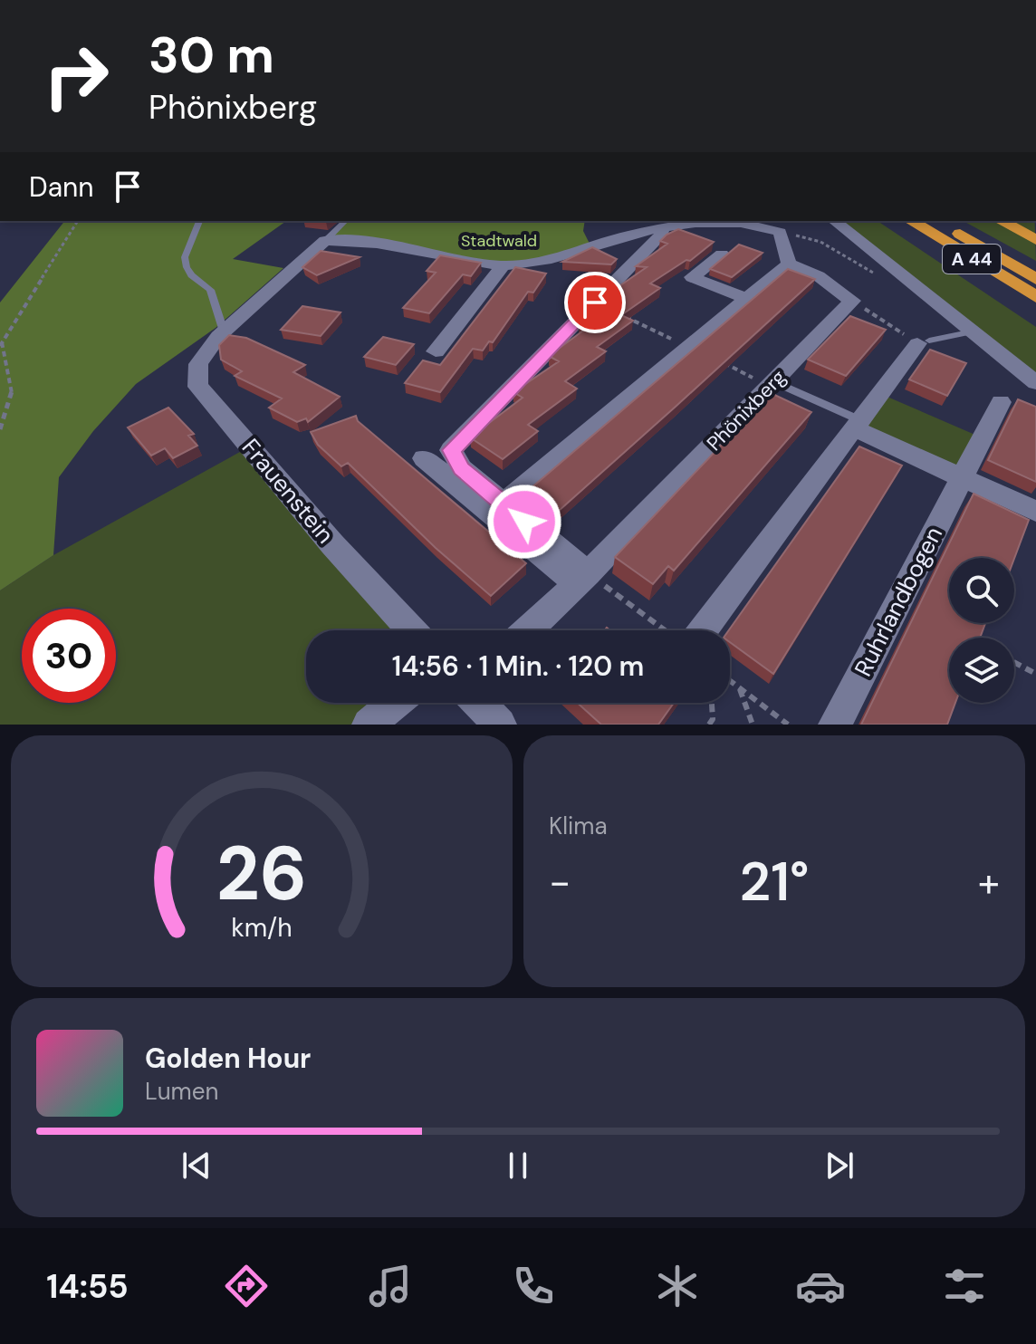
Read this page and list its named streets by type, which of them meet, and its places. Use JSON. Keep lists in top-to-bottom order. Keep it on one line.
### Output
{"streets":{"highway":["A 44"],"street":["Phönixberg","Frauenstein","Ruhrlandbogen"]},"parks":["Stadtwald"],"page":{"turn":["30 m","Phönixberg"],"then":"Dann","limit":"30","trip":"14:56 · 1 Min. · 120 m","tile":"Klima","heat":["−","21°","+"],"song":["Golden Hour","Lumen"],"tabs":"14:55","gauge":["26","km/h"]}}
